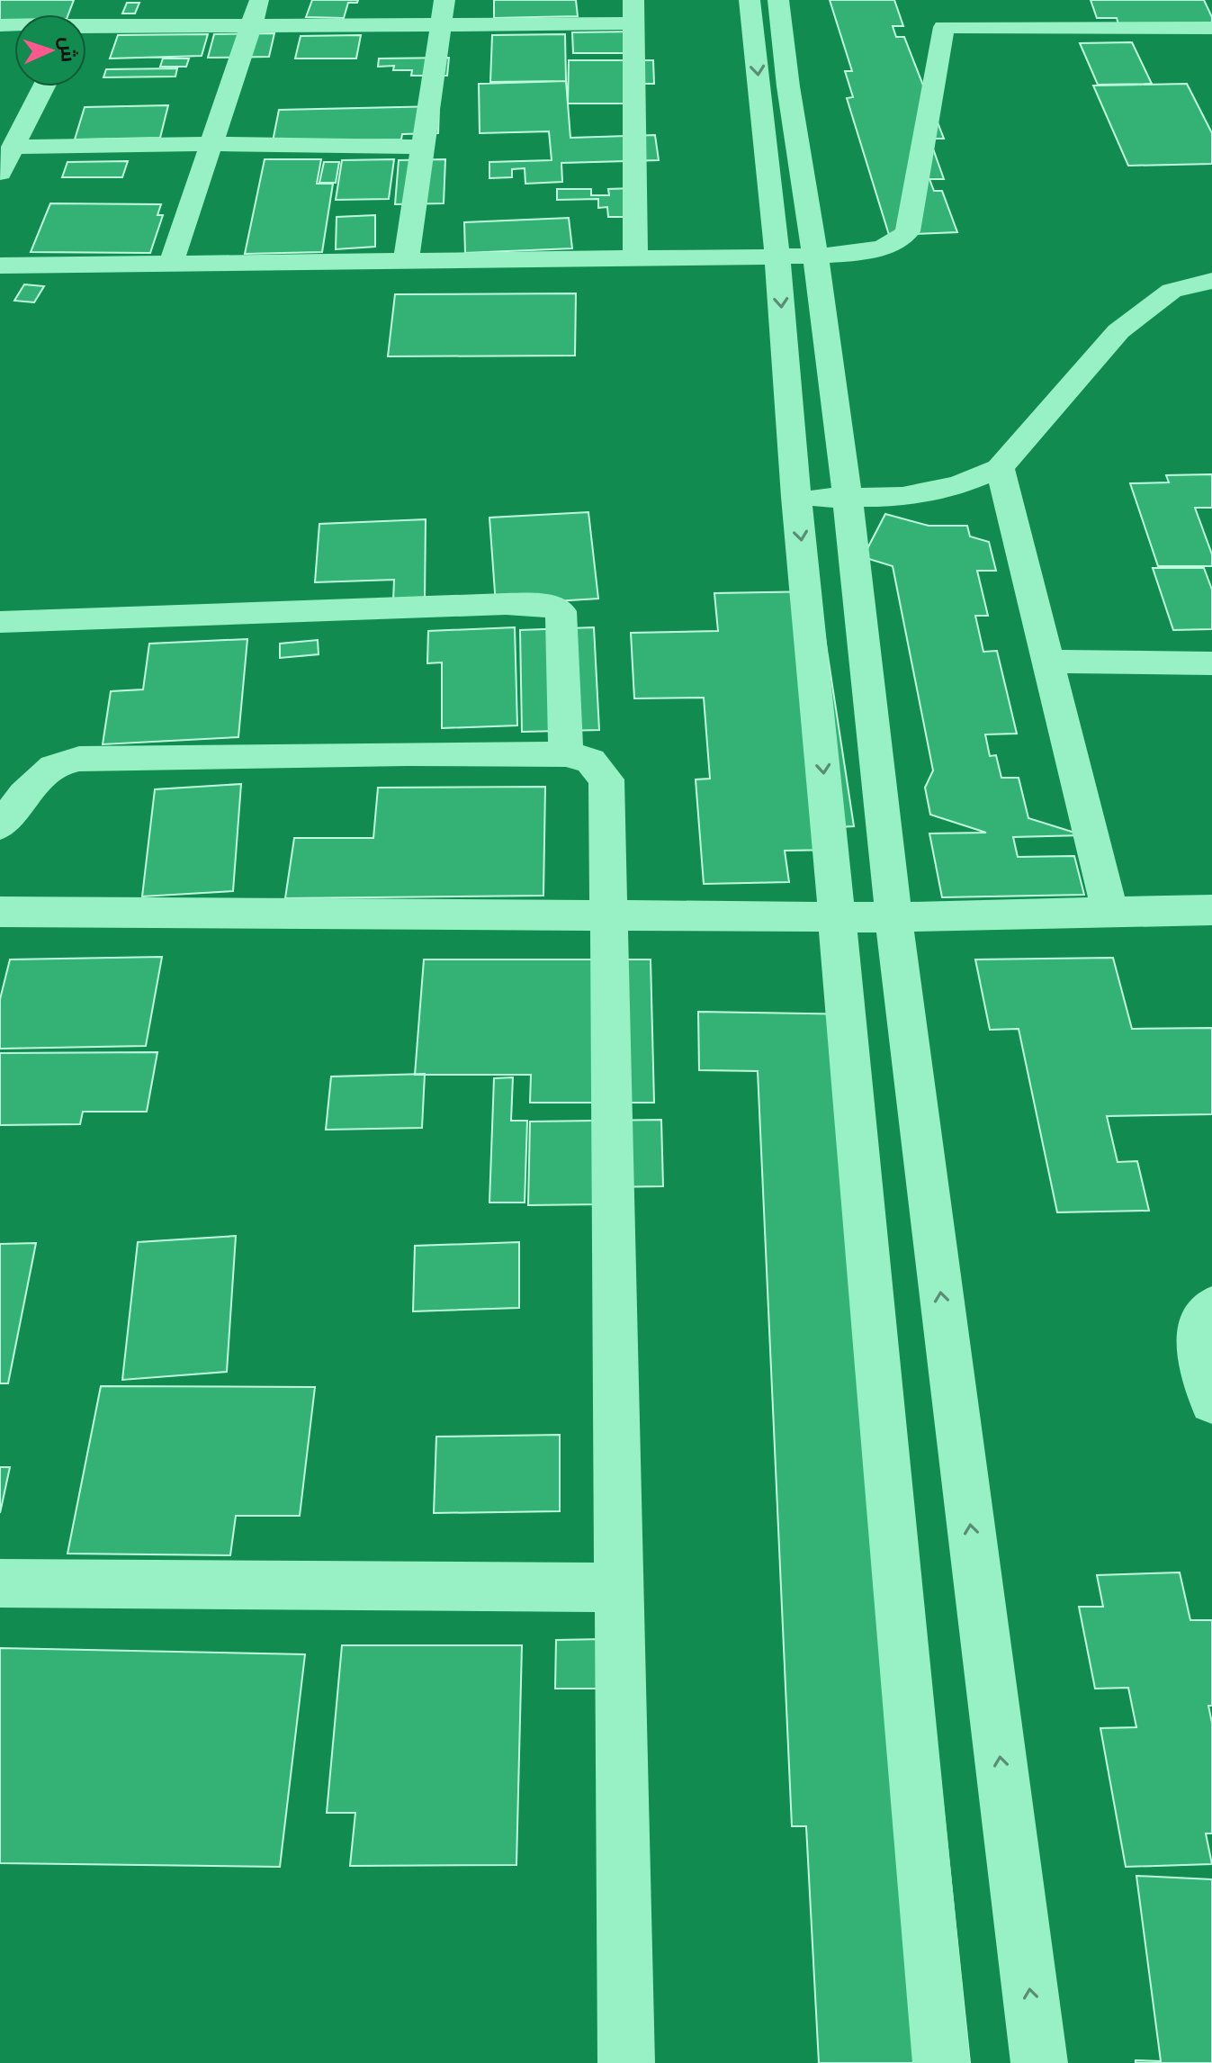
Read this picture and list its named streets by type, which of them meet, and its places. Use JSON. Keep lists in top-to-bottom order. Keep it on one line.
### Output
{"north":"right"}
